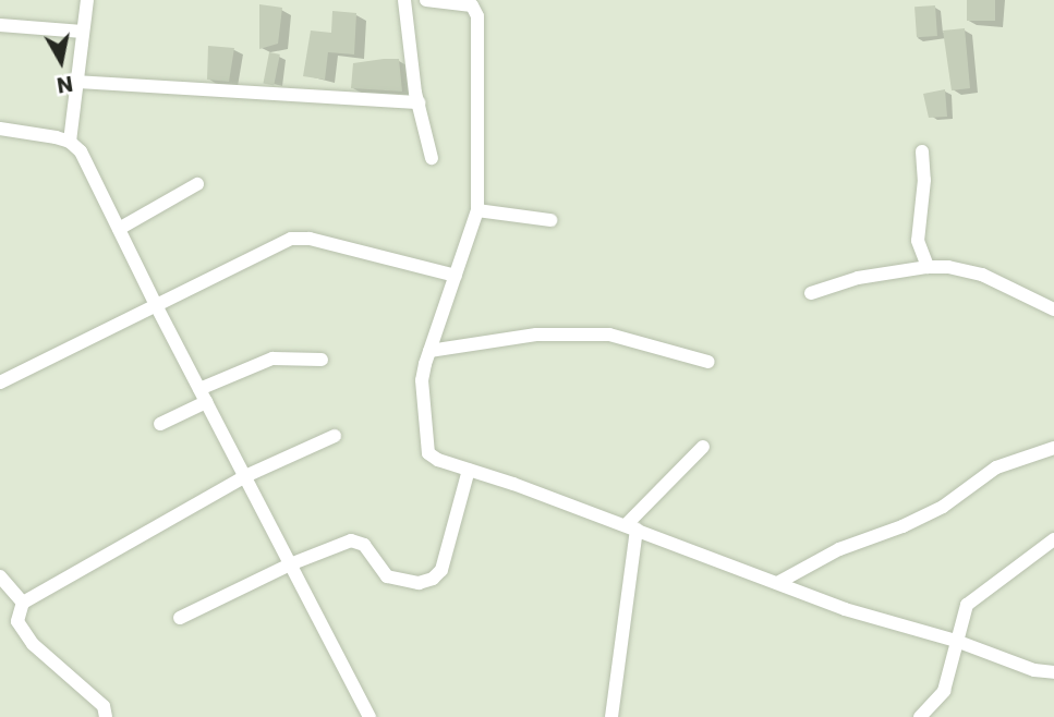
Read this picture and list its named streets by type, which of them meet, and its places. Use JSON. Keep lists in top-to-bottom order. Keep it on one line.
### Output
{"north":"bottom"}
